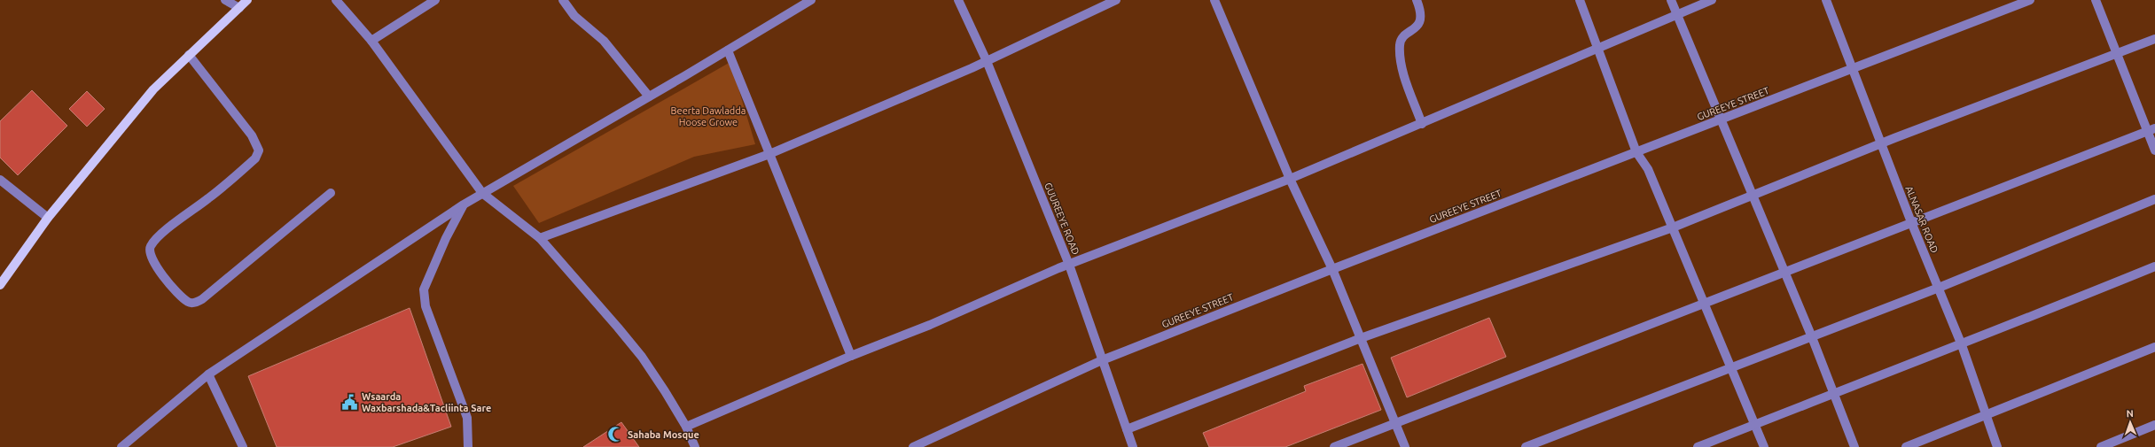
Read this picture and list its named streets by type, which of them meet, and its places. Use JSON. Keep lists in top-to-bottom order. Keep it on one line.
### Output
{"streets":{"street":["GUREEYE STREET","GUUREEYE ROAD","ALNASAR ROAD"]},"crossings":[["GUREEYE STREET","GUUREEYE ROAD"],["GUREEYE STREET","ALNASAR ROAD"]],"parks":["Beerta Dawladda Hoose Growe"],"places":{"public building":["Wsaarda Waxbarshada&Tacliinta Sare"],"mosque":["Sahaba Mosque"]},"north":"top"}
